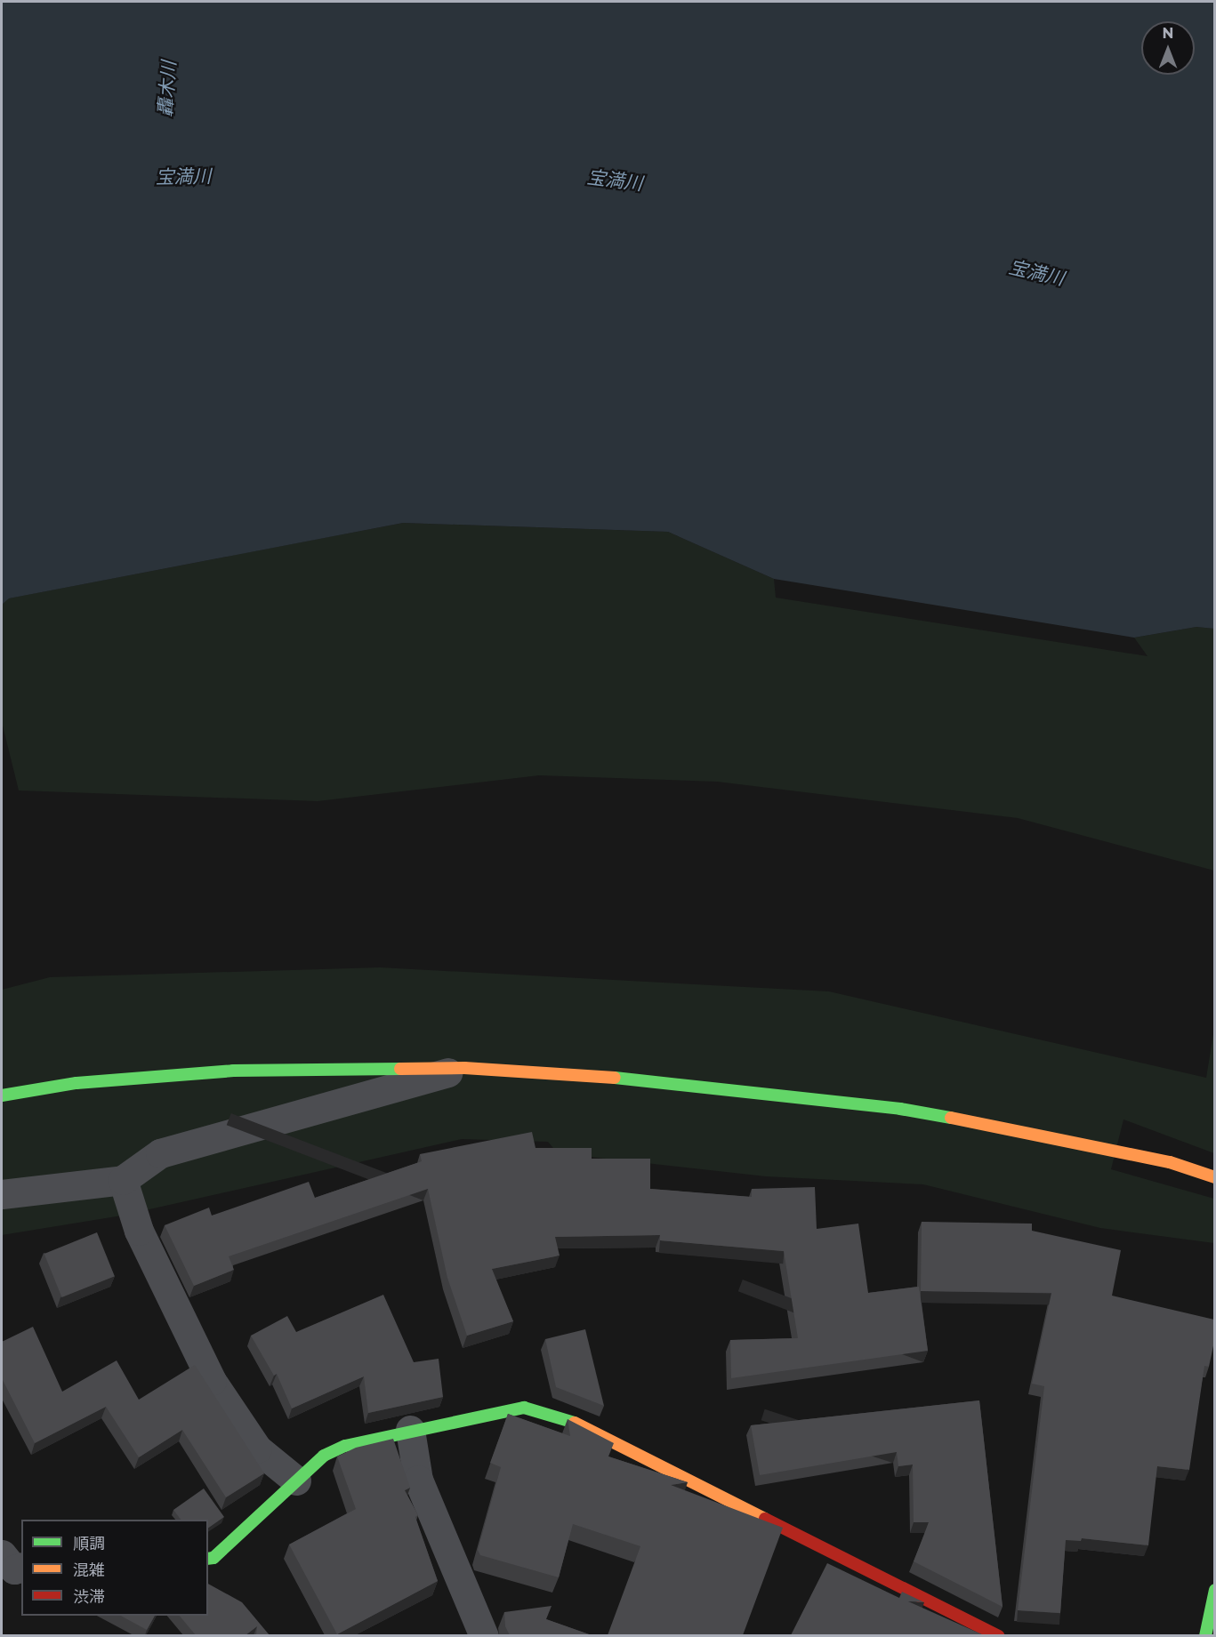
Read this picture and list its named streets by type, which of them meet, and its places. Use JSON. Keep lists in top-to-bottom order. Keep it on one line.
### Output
{"water":["轟木川","宝満川"],"legend":["順調","混雑","渋滞"],"north":"top"}
